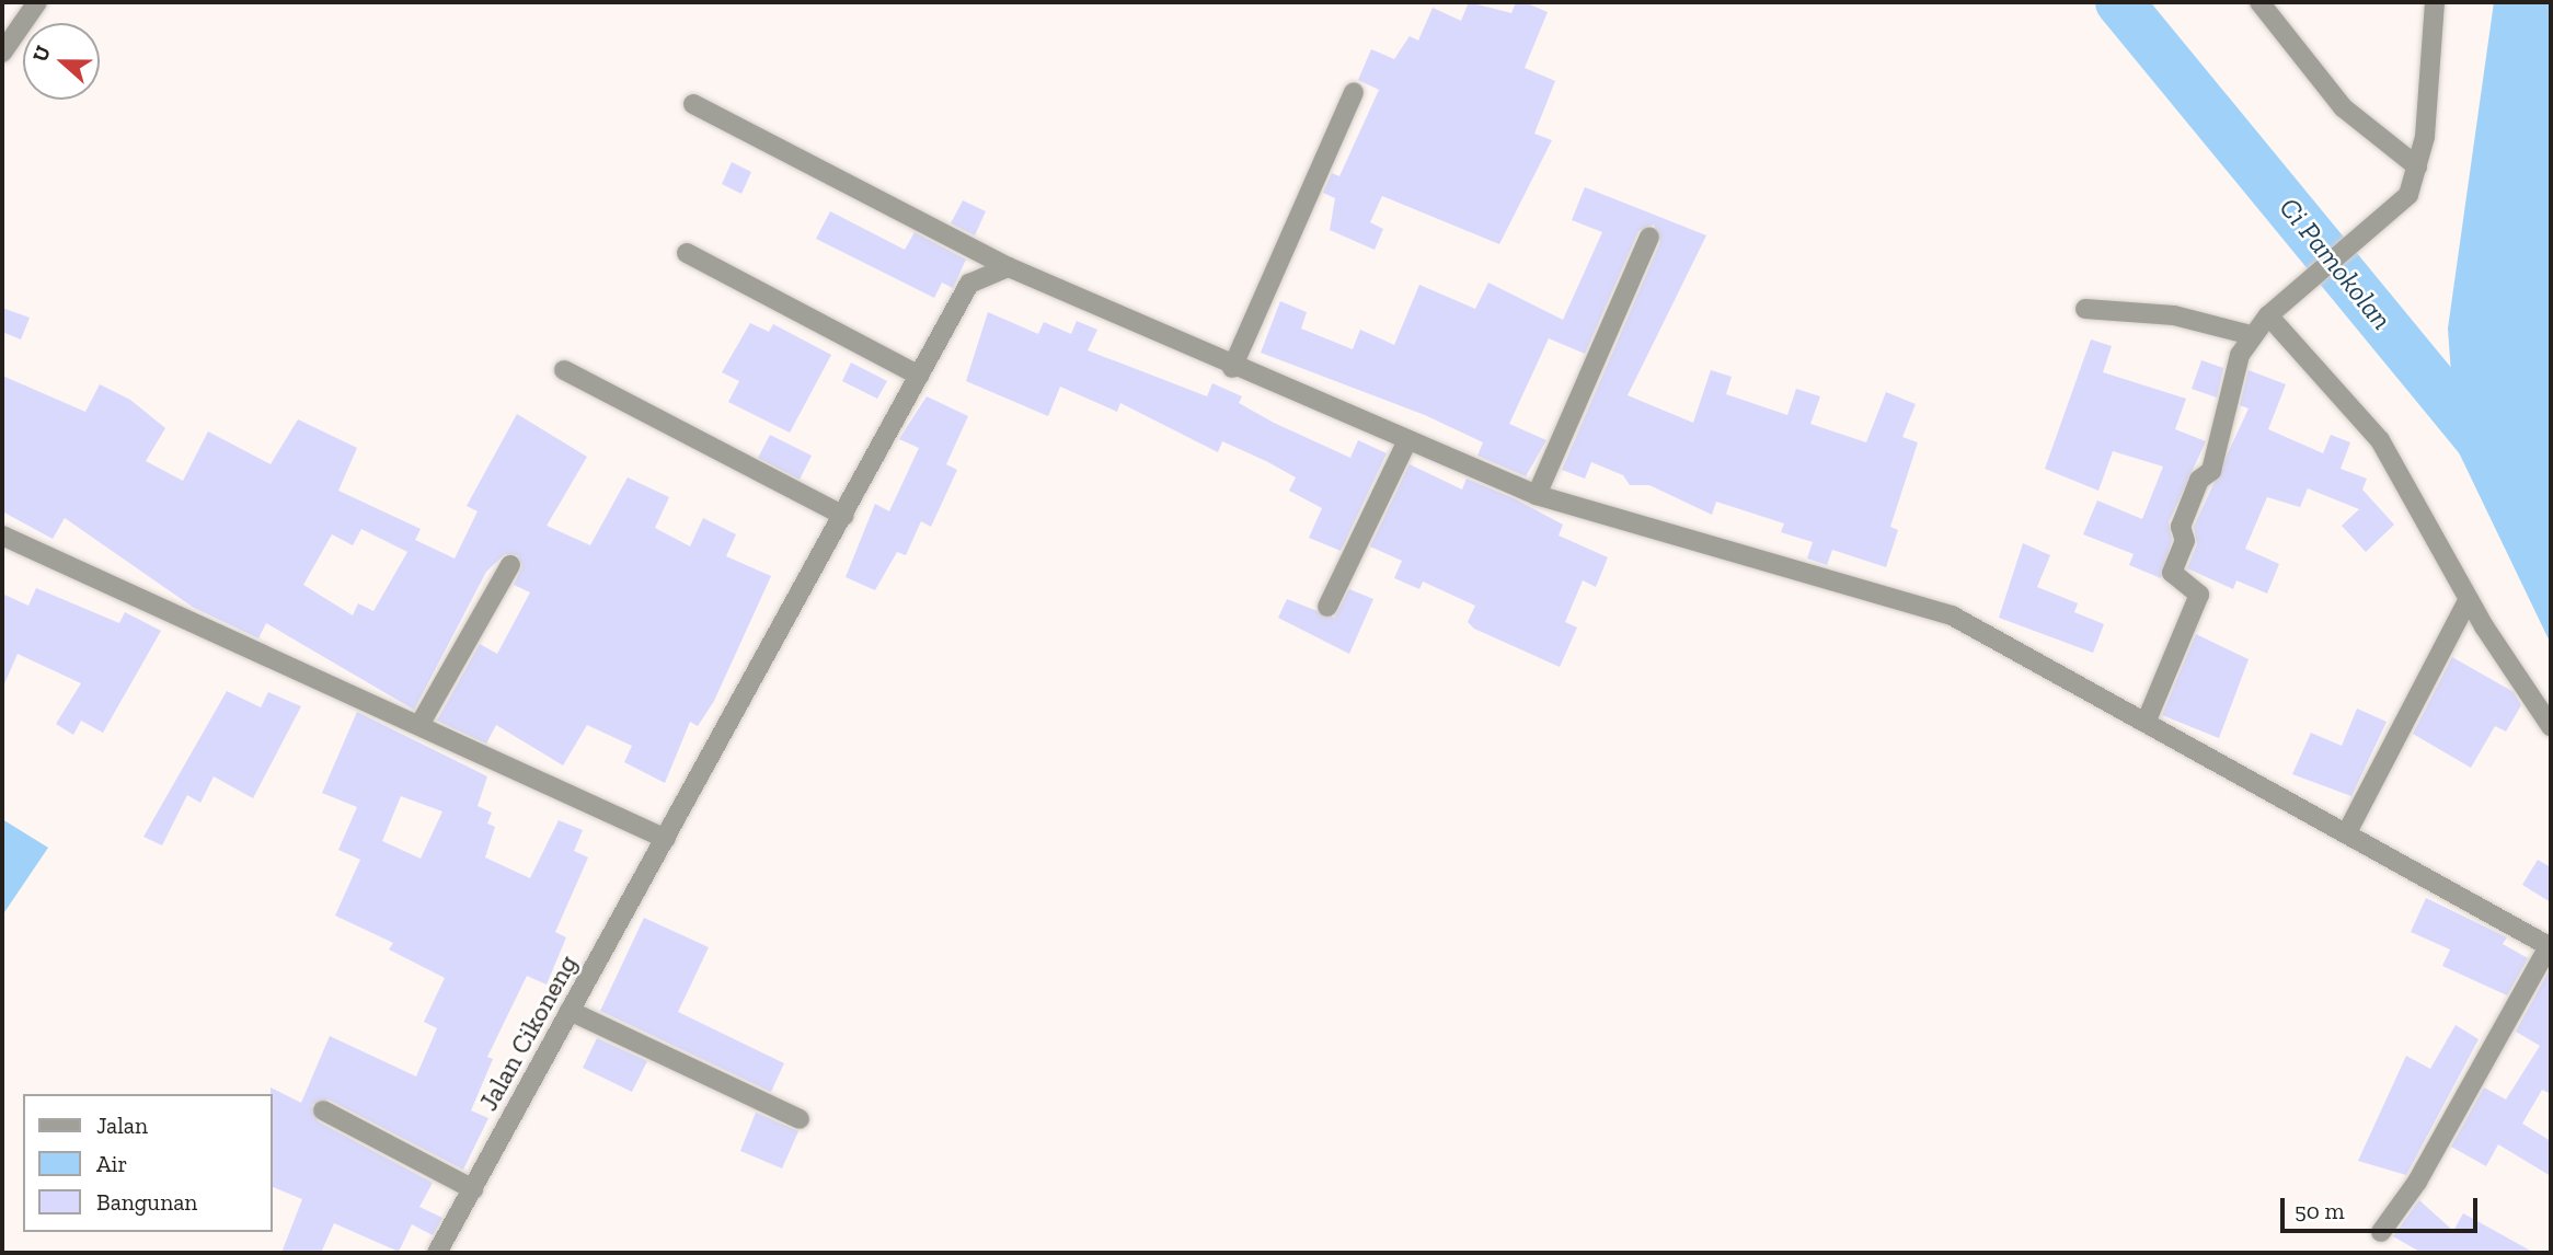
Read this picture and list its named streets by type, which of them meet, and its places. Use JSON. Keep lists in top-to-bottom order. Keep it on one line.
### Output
{"streets":{"street":["Jalan Cikoneng"]},"water":["Ci Pamokolan"],"legend":["Jalan","Air","Bangunan"],"scale_bar":"50 m","north":"left"}
